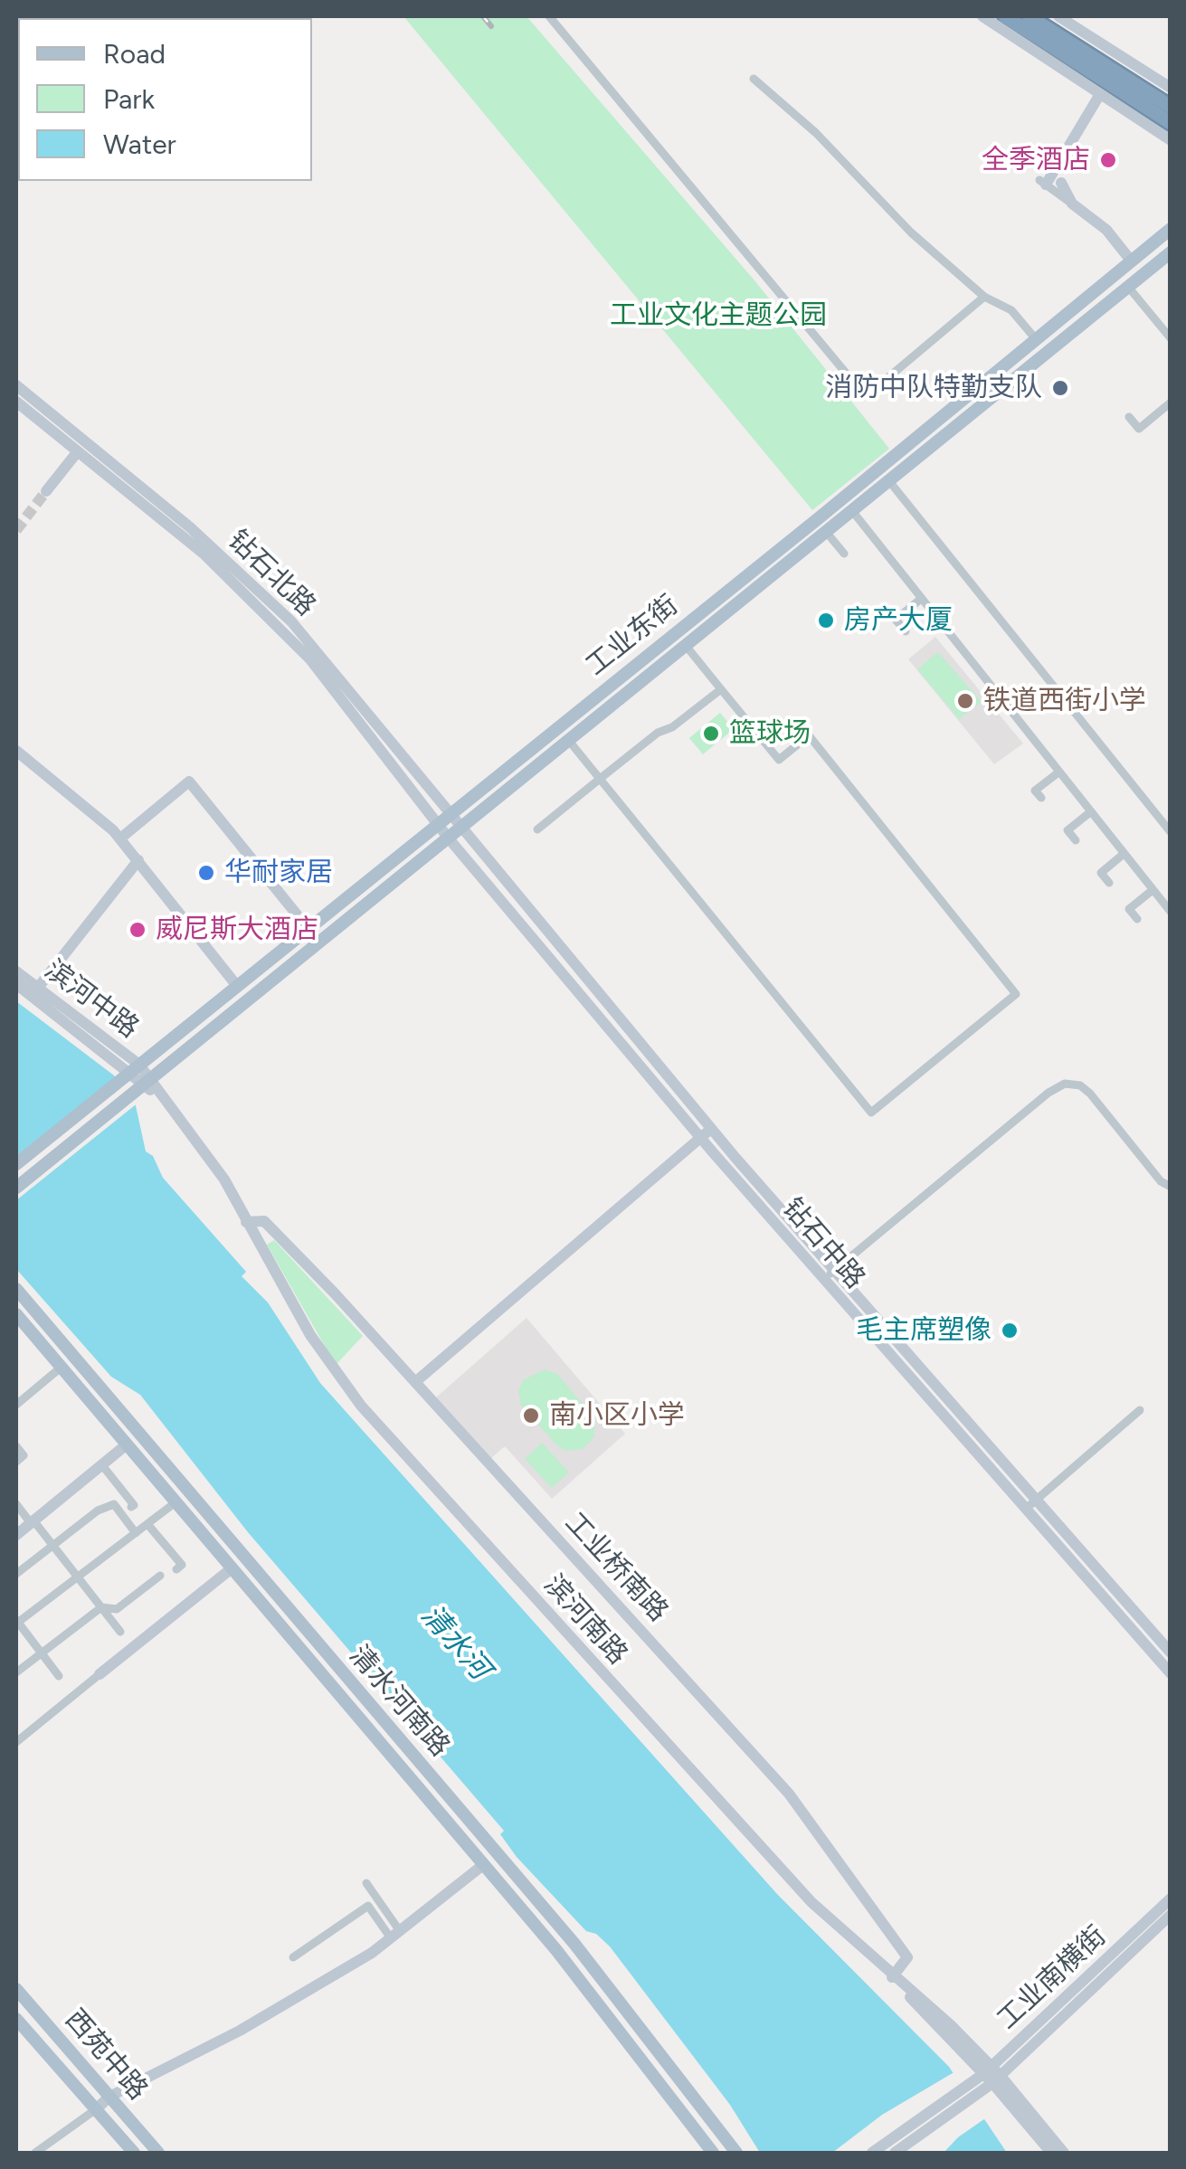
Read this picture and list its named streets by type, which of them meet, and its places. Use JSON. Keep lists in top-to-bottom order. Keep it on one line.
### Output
{"streets":{"main road":["钻石北路","工业东街","滨河中路","钻石中路","工业桥南路","滨河南路","清水河南路","工业南横街","西苑中路"]},"crossings":[["钻石北路","工业东街"],["钻石北路","钻石中路"],["工业东街","滨河中路"],["工业东街","钻石中路"],["工业东街","滨河南路"],["滨河中路","滨河南路"],["工业桥南路","滨河南路"],["滨河南路","工业南横街"]],"water":["清水河"],"parks":["工业文化主题公园"],"places":["全季酒店","消防中队特勤支队","房产大厦","铁道西街小学","篮球场","华耐家居","威尼斯大酒店","毛主席塑像","南小区小学"],"legend":["Road","Park","Water"]}
